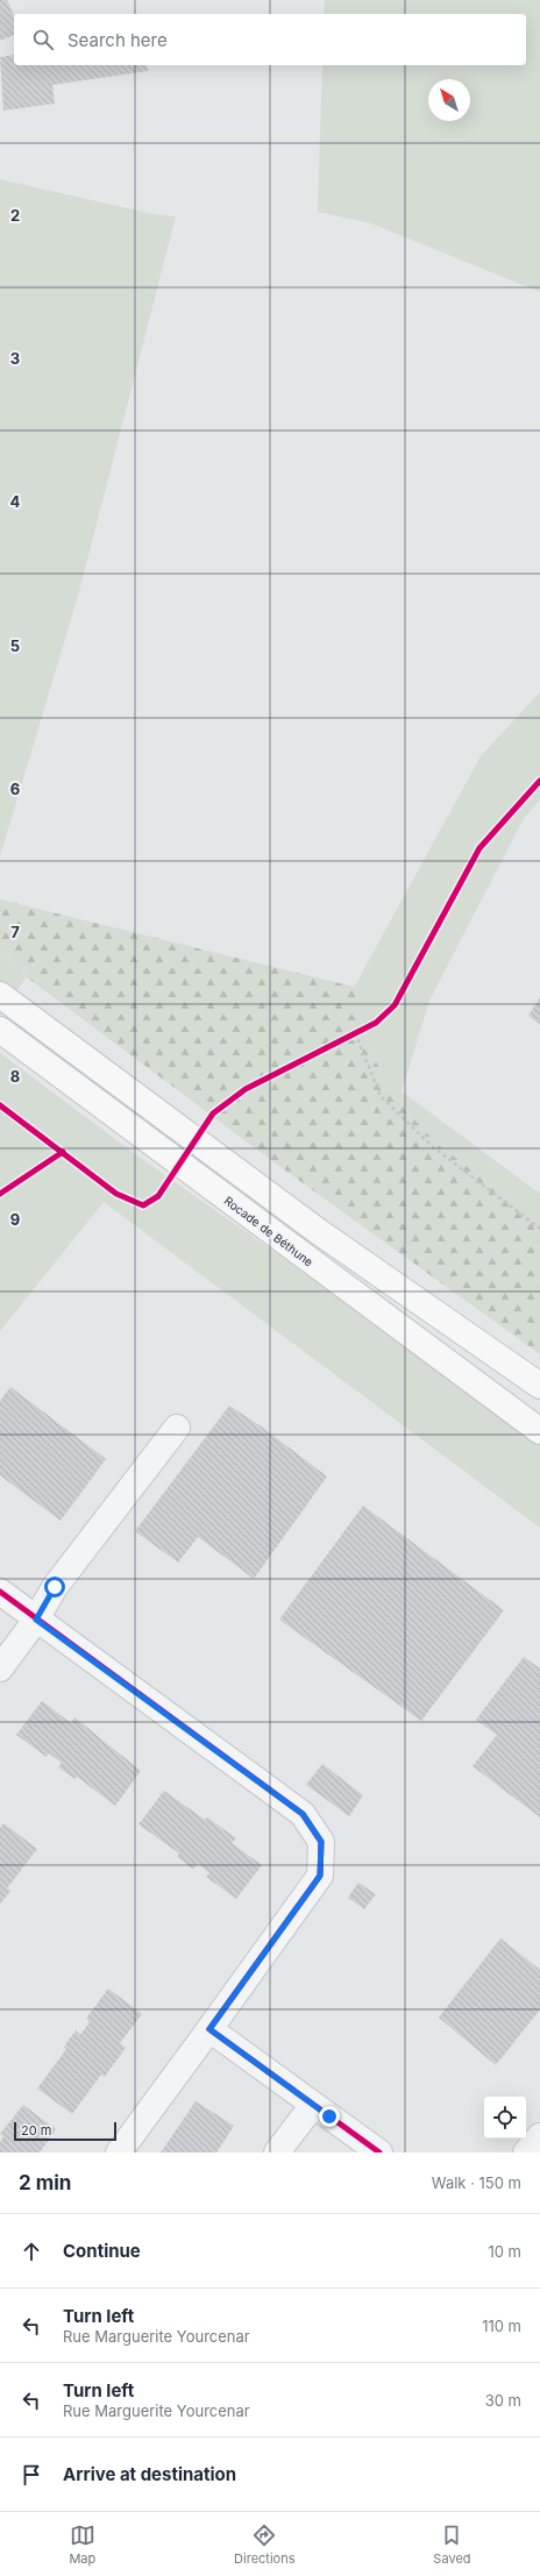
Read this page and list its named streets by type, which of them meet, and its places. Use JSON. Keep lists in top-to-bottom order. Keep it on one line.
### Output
{"streets":{"main road":["Rocade de Béthune"]},"scale_bar":"20 m","north":"top left","page":{"search":"Search here","scale":"20 m","heading":["2 min","Walk · 150 m"],"list":[["Continue","10 m"],["Turn left","Rue Marguerite Yourcenar","110 m"],["Turn left","Rue Marguerite Yourcenar","30 m"],"Arrive at destination"],"nav":["Map","Directions","Saved"]},"grid":{"rows":["2","3","4","5","6","7","8","9"]}}
